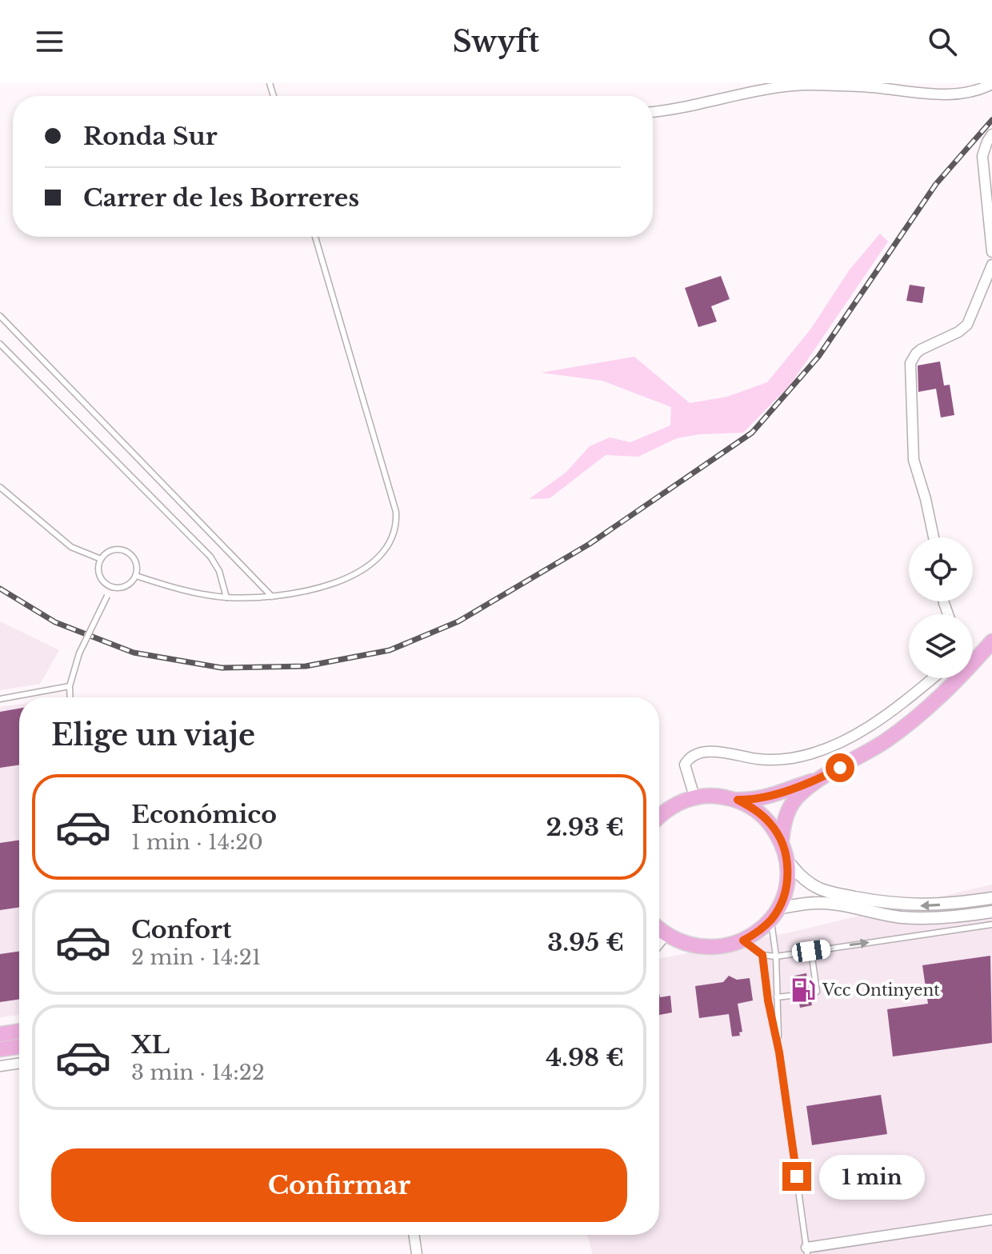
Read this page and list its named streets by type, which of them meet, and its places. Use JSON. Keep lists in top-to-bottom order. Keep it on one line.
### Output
{"places":{"fuel station":["Vcc Ontinyent"]},"page":{"header":"Swyft","banner":["Ronda Sur","Carrer de les Borreres"],"heading":"Elige un viaje","list":[{"name":"Económico","note":"1 min · 14:20","value":"2.93 €"},{"name":"Confort","note":"2 min · 14:21","value":"3.95 €"},{"name":"XL","note":"3 min · 14:22","value":"4.98 €"}],"buttons":"Confirmar","bubble":"1 min"}}
